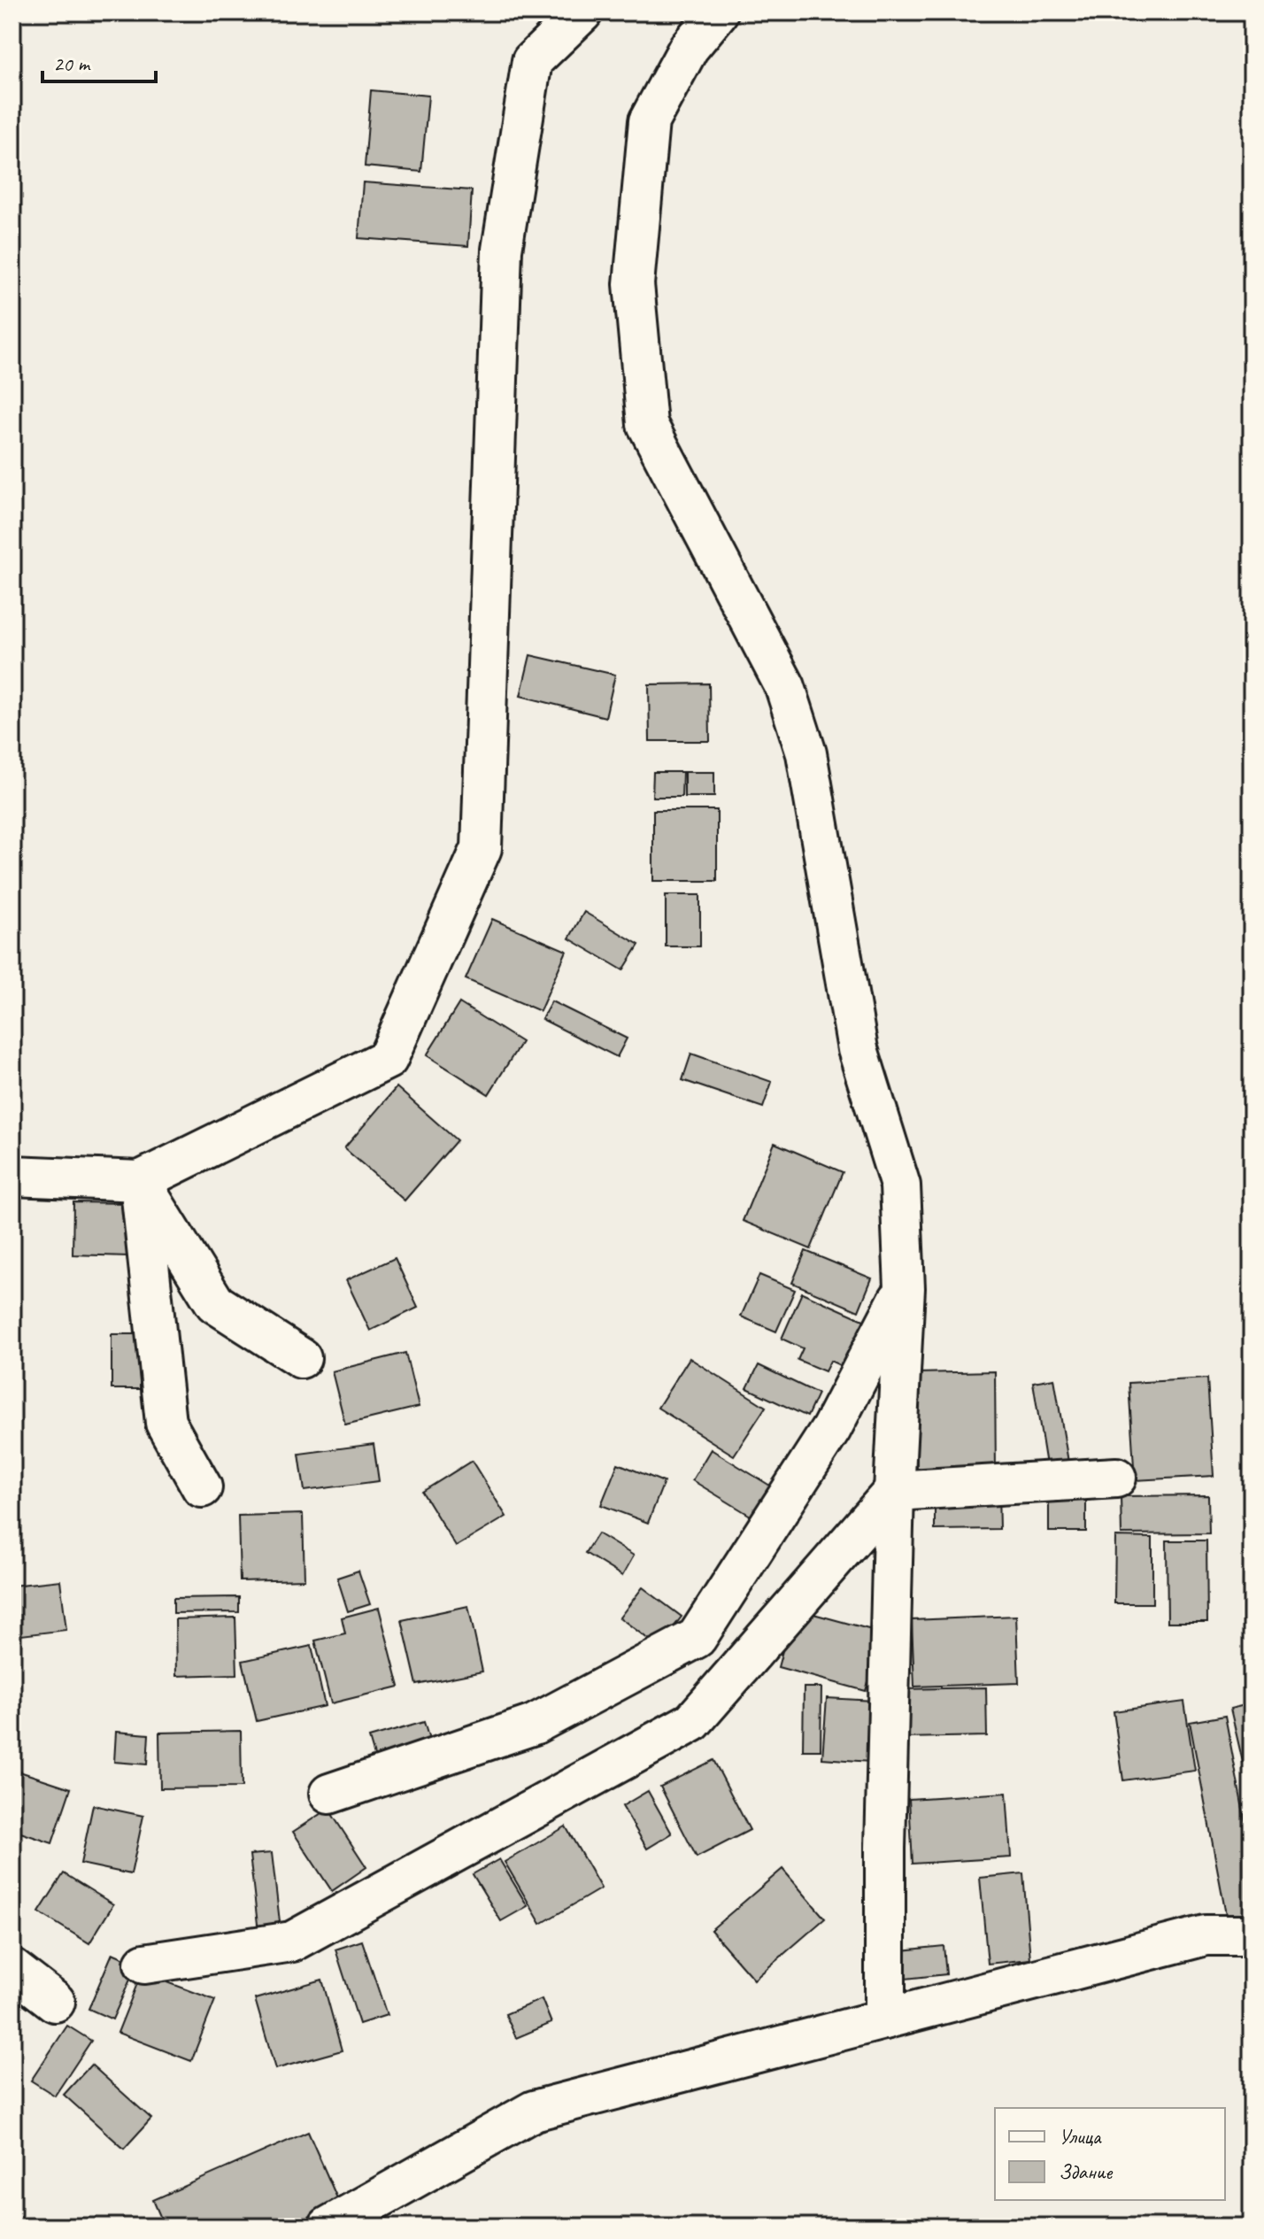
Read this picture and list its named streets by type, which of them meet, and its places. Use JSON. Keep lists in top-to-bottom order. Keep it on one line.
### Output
{"legend":["Улица","Здание"],"scale_bar":"20 m"}
